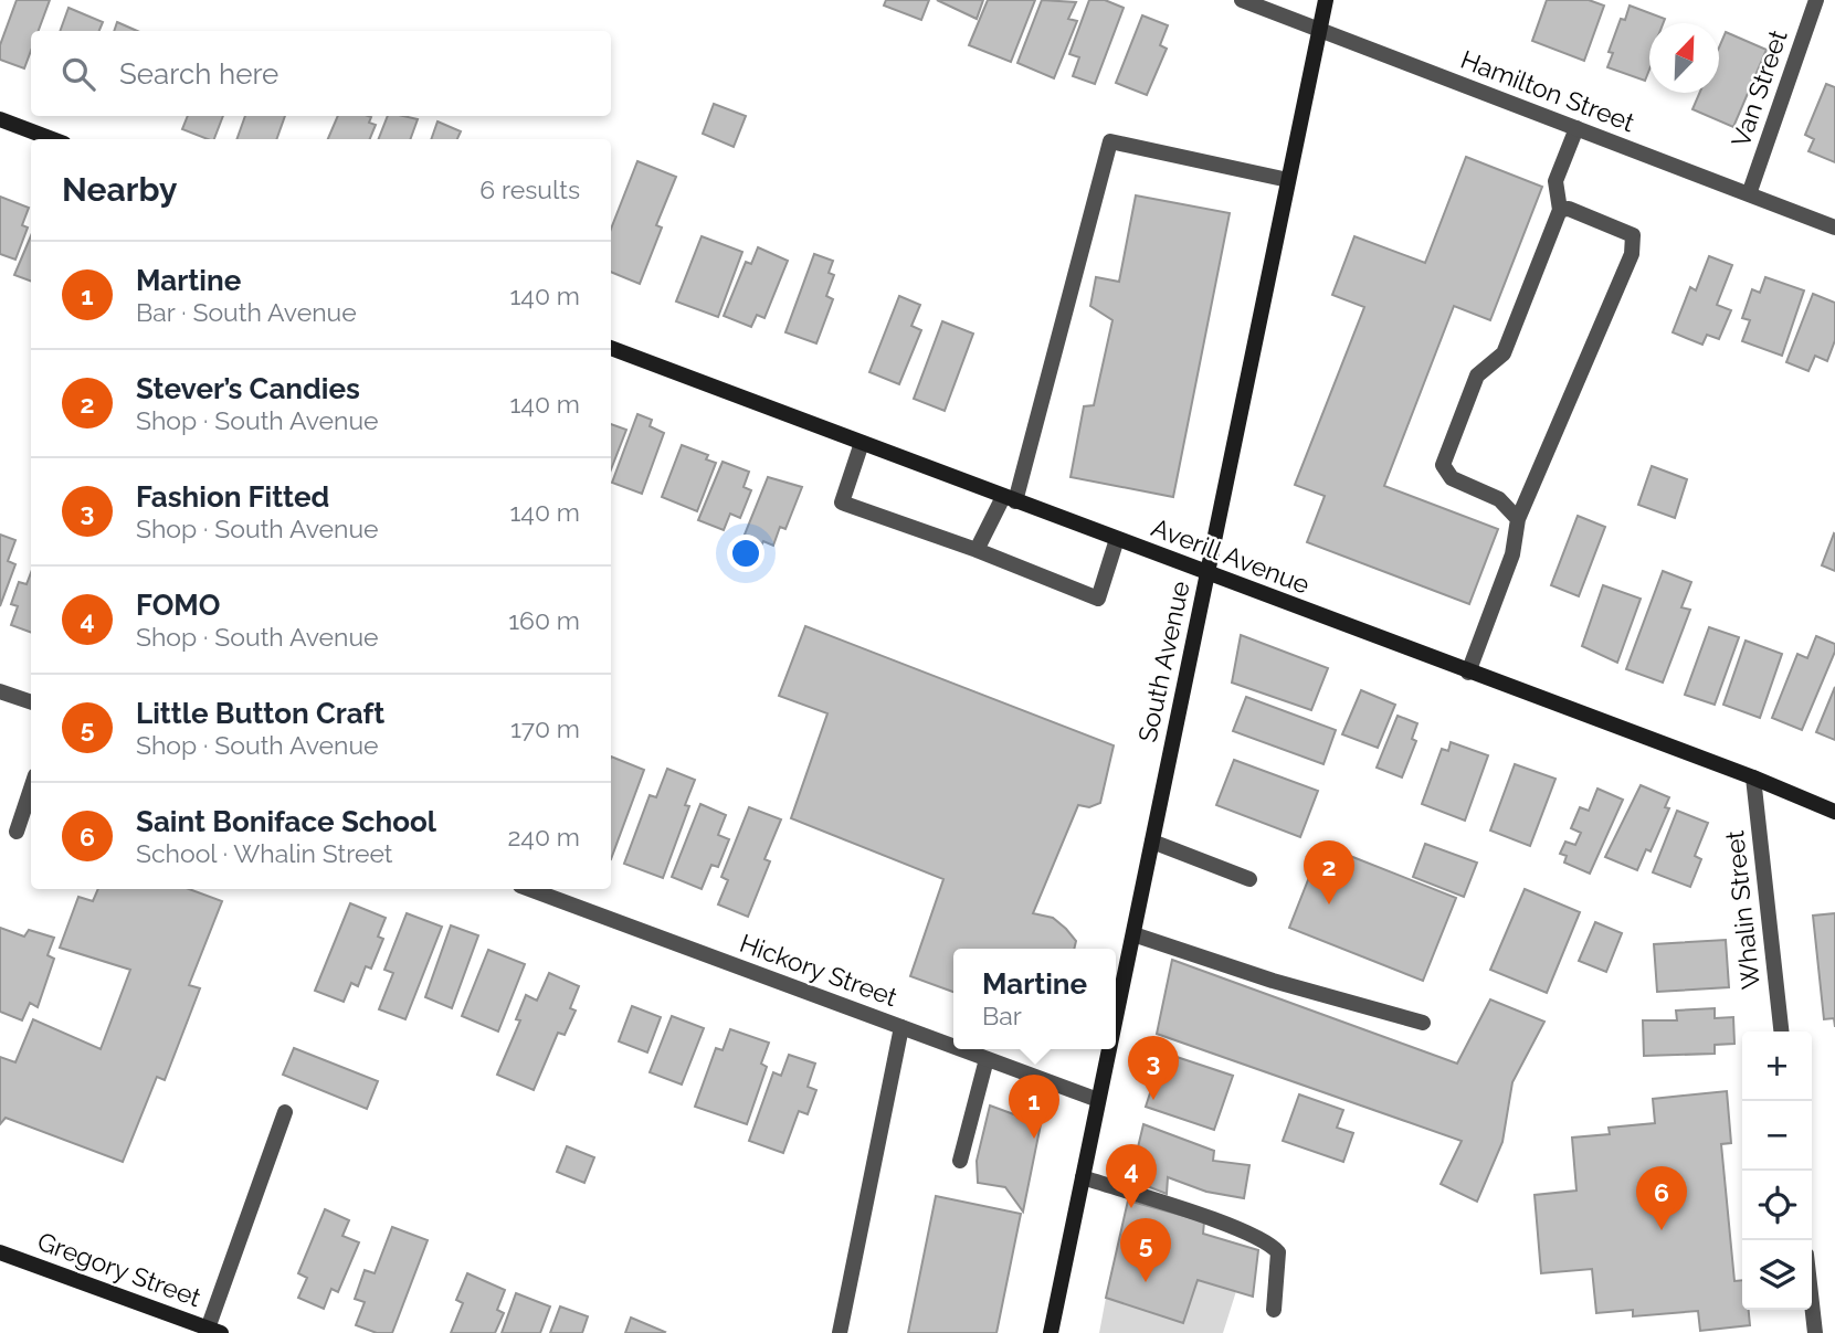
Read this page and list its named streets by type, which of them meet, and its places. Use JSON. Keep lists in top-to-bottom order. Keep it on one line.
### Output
{"streets":{"street":["Van Street","Hamilton Street","Averill Avenue","South Avenue","Whalin Street","Hickory Street","Gregory Street"]},"crossings":[["Van Street","Hamilton Street"],["Hamilton Street","South Avenue"],["Averill Avenue","South Avenue"],["Averill Avenue","Whalin Street"],["South Avenue","Hickory Street"]],"north":"top right","page":{"search":"Search here","heading":["Nearby","6 results"],"list":[{"mark":"1","name":"Martine","note":"Bar · South Avenue","value":"140 m"},{"mark":"2","name":"Stever’s Candies","note":"Shop · South Avenue","value":"140 m"},{"mark":"3","name":"Fashion Fitted","note":"Shop · South Avenue","value":"140 m"},{"mark":"4","name":"FOMO","note":"Shop · South Avenue","value":"160 m"},{"mark":"5","name":"Little Button Craft","note":"Shop · South Avenue","value":"170 m"},{"mark":"6","name":"Saint Boniface School","note":"School · Whalin Street","value":"240 m"}],"pins":["2","3","1","4","6","5"],"popup":["Martine","Bar"],"map_buttons":["+","−"]}}
